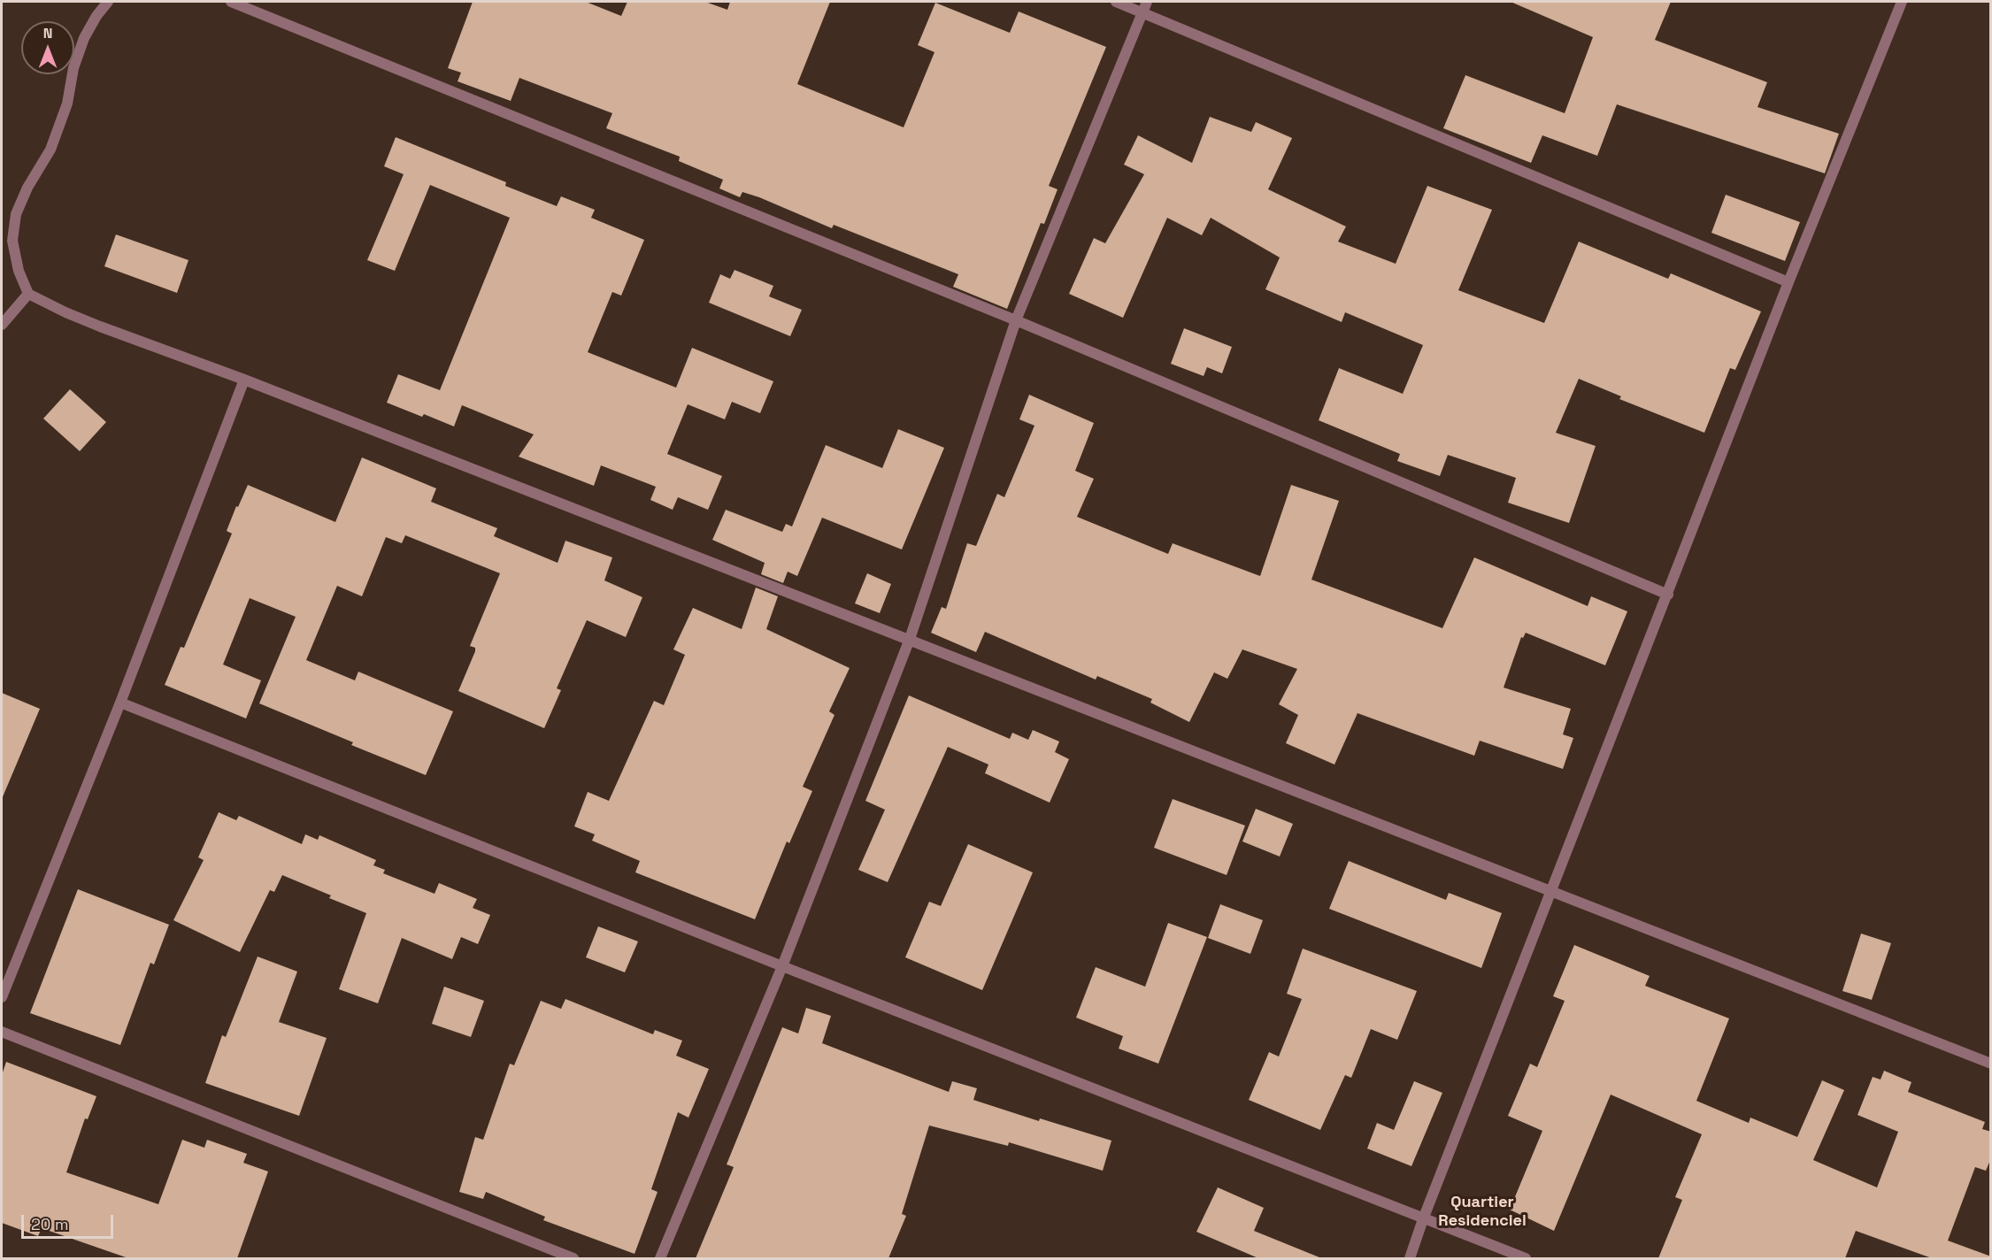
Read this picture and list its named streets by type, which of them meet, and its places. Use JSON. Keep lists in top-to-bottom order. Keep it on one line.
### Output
{"districts":["Quartier Residenciel"],"scale_bar":"20 m","north":"top"}
